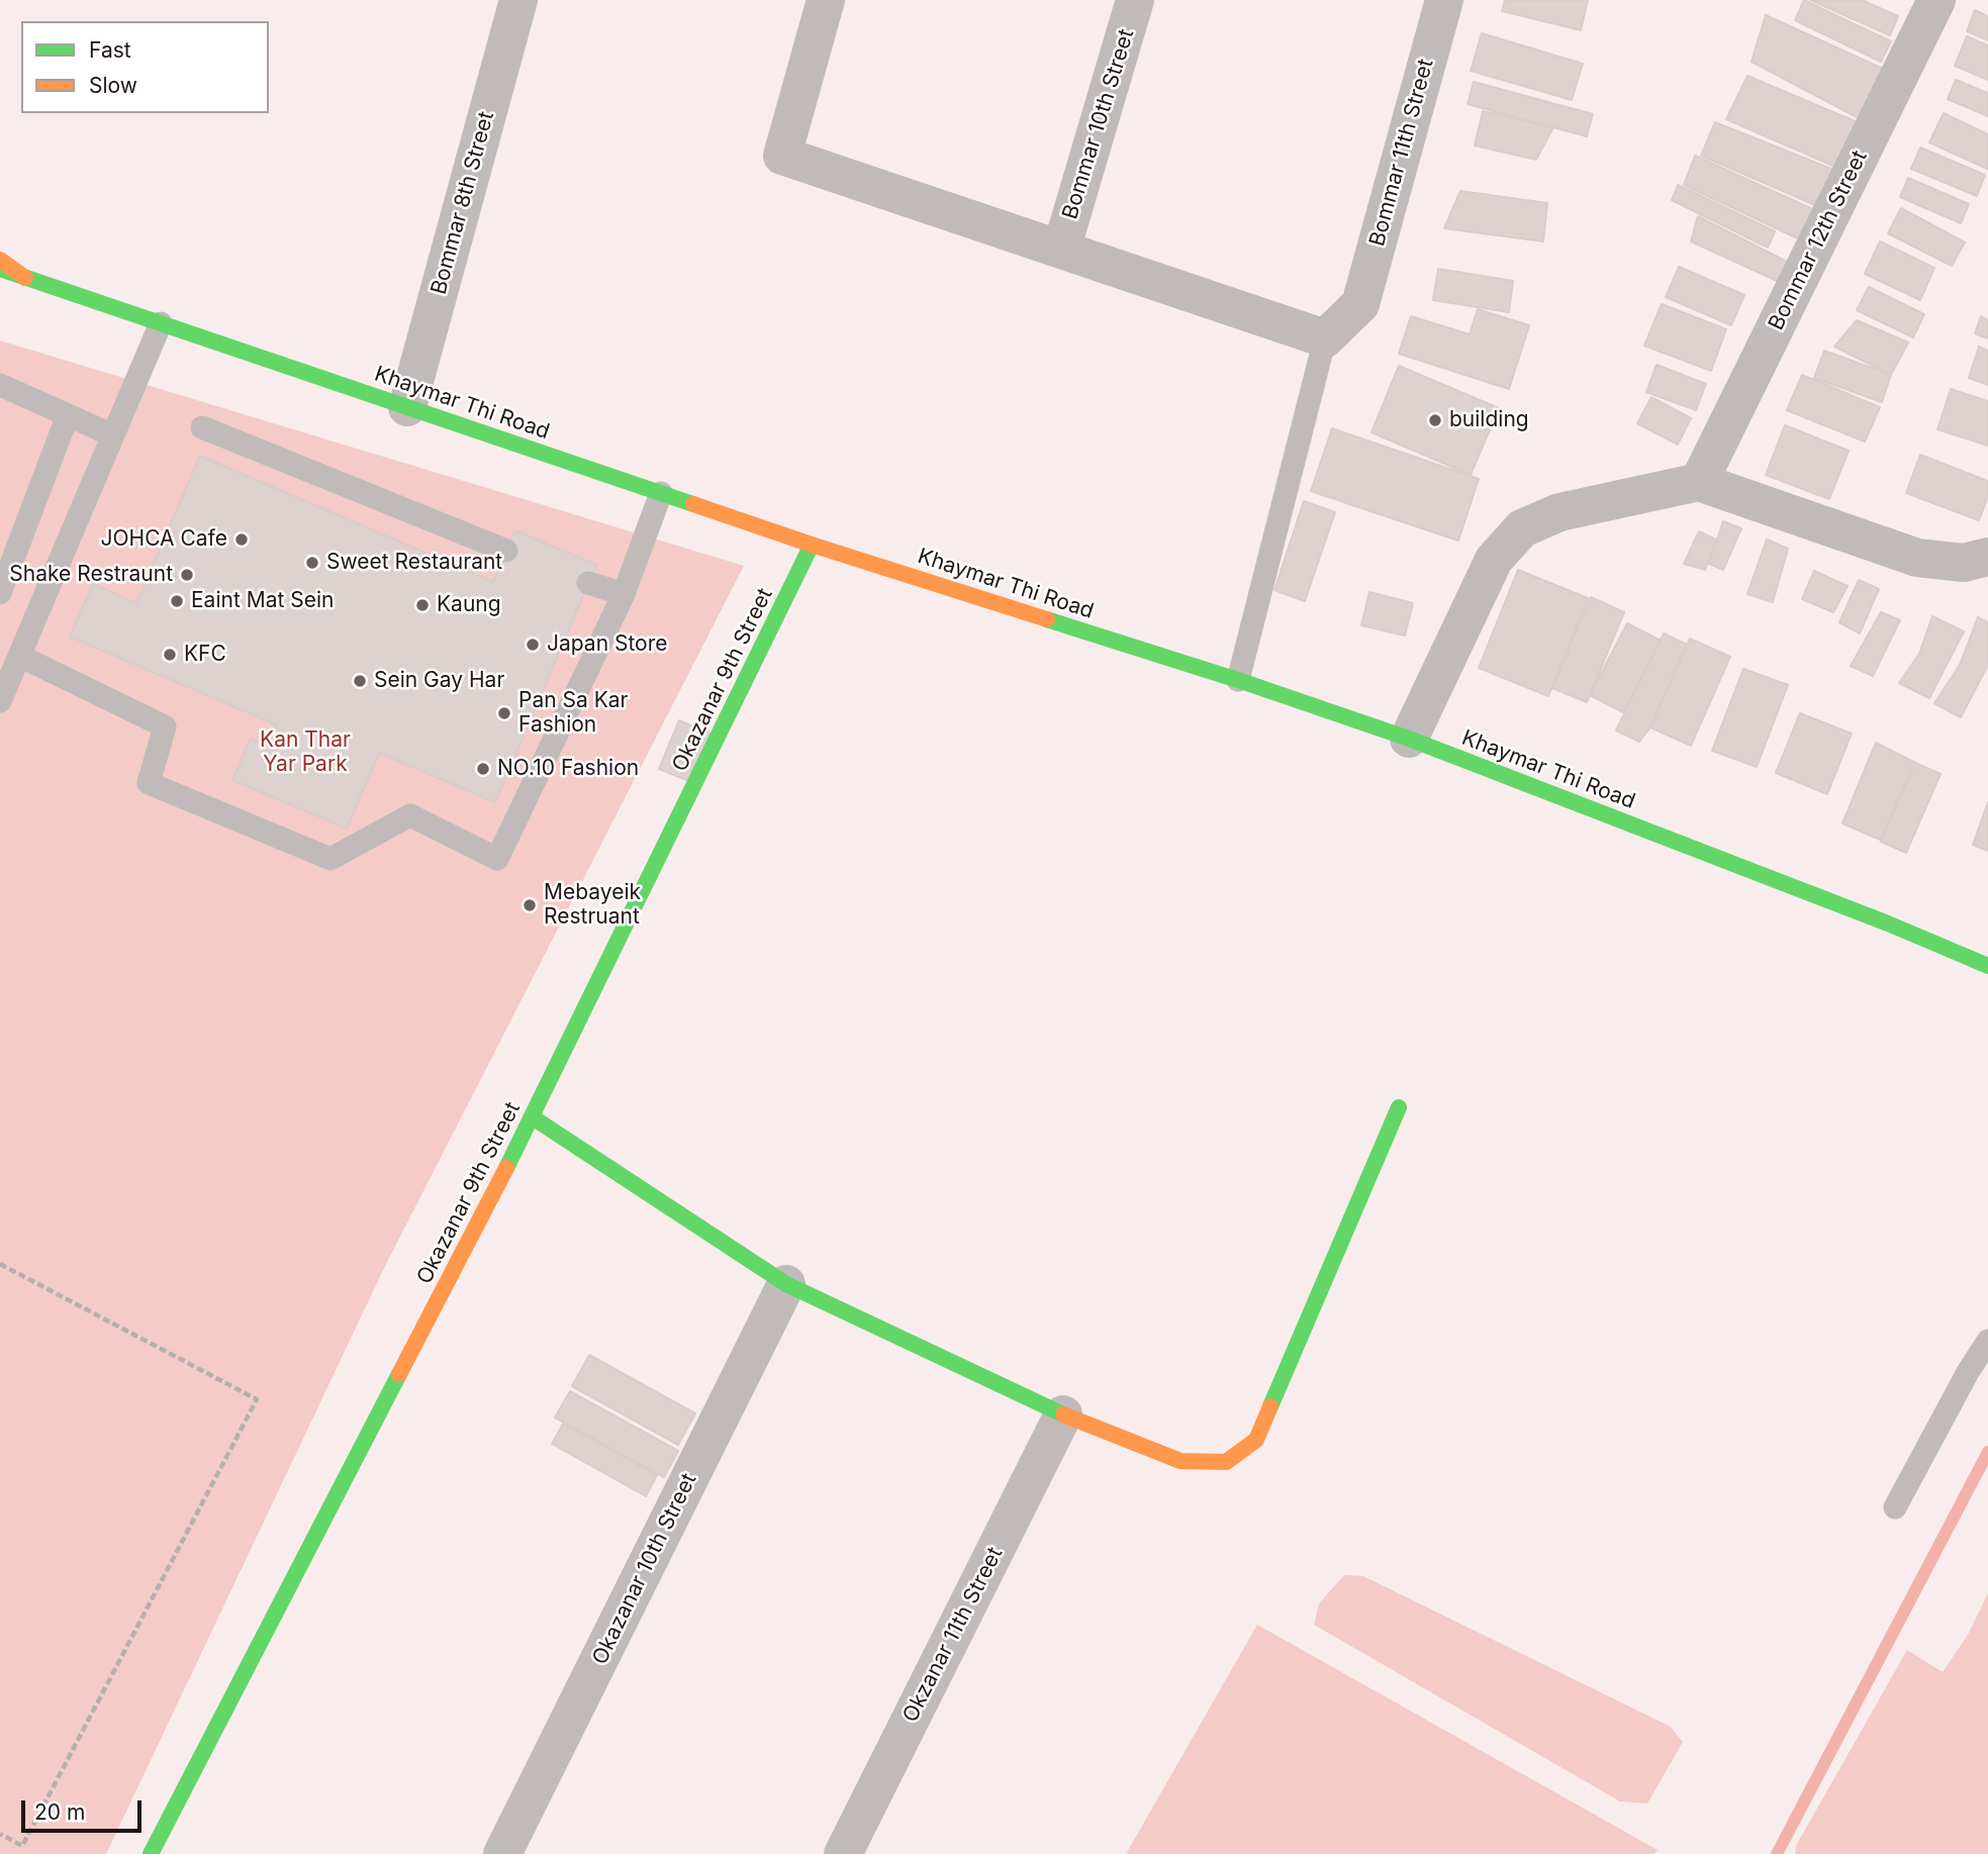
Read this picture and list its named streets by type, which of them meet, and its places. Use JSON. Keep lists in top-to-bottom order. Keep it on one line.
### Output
{"streets":{"street":["Bommar 10th Street","Bommar 11th Street","Bommar 8th Street","Bommar 12th Street","Khaymar Thi Road","Okazanar 9th Street","Okazanar 10th Street","Okzanar 11th Street"]},"crossings":[["Bommar 8th Street","Khaymar Thi Road"],["Khaymar Thi Road","Okazanar 9th Street"]],"parks":["Kan Thar Yar Park"],"places":["building","JOHCA Cafe","Sweet Restaurant","Shake Restraunt","Eaint Mat Sein","Kaung","Japan Store","KFC","Sein Gay Har","Pan Sa Kar Fashion","NO.10 Fashion","Mebayeik Restruant"],"legend":["Fast","Slow"],"scale_bar":"20 m"}
